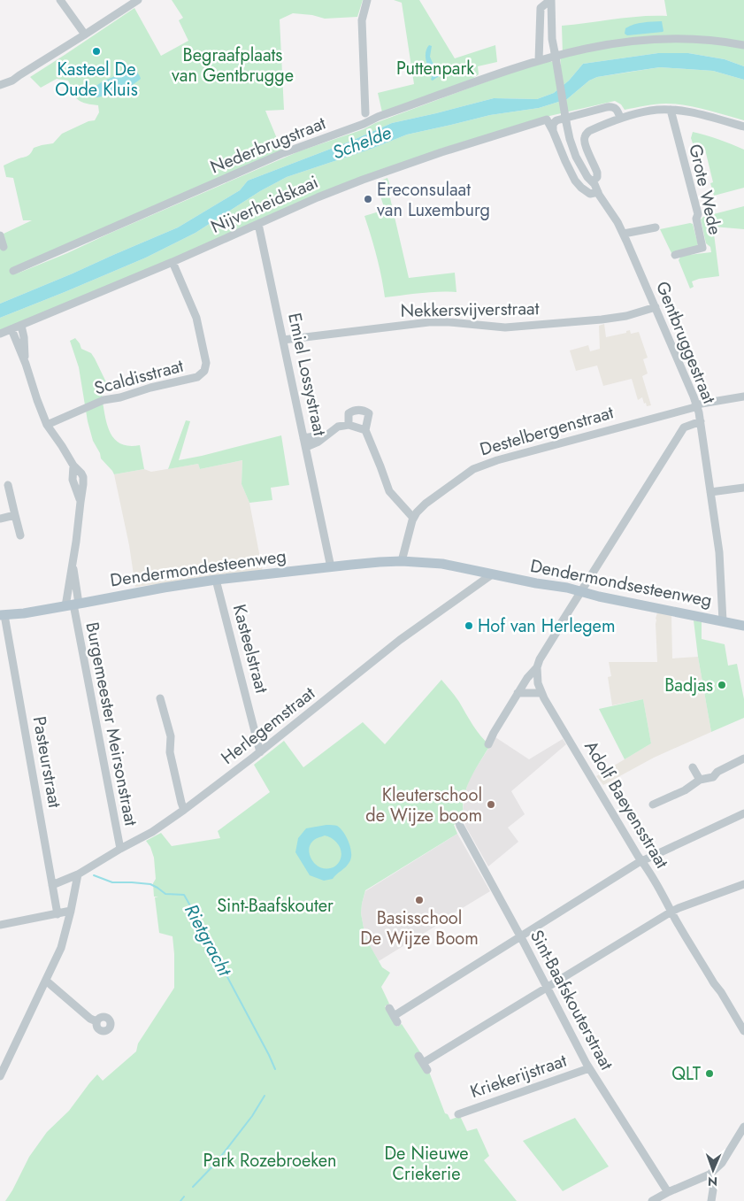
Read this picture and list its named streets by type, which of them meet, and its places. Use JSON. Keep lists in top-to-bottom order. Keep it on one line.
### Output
{"streets":{"main road":["Dendermondesteenweg","Dendermondsesteenweg"],"street":["Nederbrugstraat","Grote Wede","Nijverheidskaai","Nekkersvijverstraat","Gentbruggestraat","Emiel Lossystraat","Scaldisstraat","Destelbergenstraat","Kasteelstraat","Burgemeester Meirsonstraat","Herlegemstraat","Pasteurstraat","Adolf Baeyensstraat","Sint-Baafskouterstraat","Kriekerijstraat"]},"crossings":[["Nederbrugstraat","Gentbruggestraat"],["Nijverheidskaai","Emiel Lossystraat"],["Nijverheidskaai","Scaldisstraat"],["Nekkersvijverstraat","Gentbruggestraat"],["Nekkersvijverstraat","Emiel Lossystraat"],["Gentbruggestraat","Destelbergenstraat"],["Gentbruggestraat","Dendermondsesteenweg"],["Emiel Lossystraat","Dendermondesteenweg"],["Dendermondesteenweg","Dendermondsesteenweg"],["Dendermondesteenweg","Kasteelstraat"],["Dendermondesteenweg","Burgemeester Meirsonstraat"],["Dendermondesteenweg","Pasteurstraat"],["Dendermondsesteenweg","Herlegemstraat"],["Kasteelstraat","Herlegemstraat"],["Burgemeester Meirsonstraat","Herlegemstraat"],["Herlegemstraat","Pasteurstraat"],["Sint-Baafskouterstraat","Kriekerijstraat"]],"water":["Schelde","Rietgracht"],"parks":["Begraafplaats van Gentbrugge","Puttenpark","Sint-Baafskouter","De Nieuwe Criekerie","Park Rozebroeken"],"places":["Kasteel De Oude Kluis","Ereconsulaat van Luxemburg","Hof van Herlegem","Badjas","Kleuterschool de Wijze boom","Basisschool De Wijze Boom","QLT"],"north":"bottom"}
